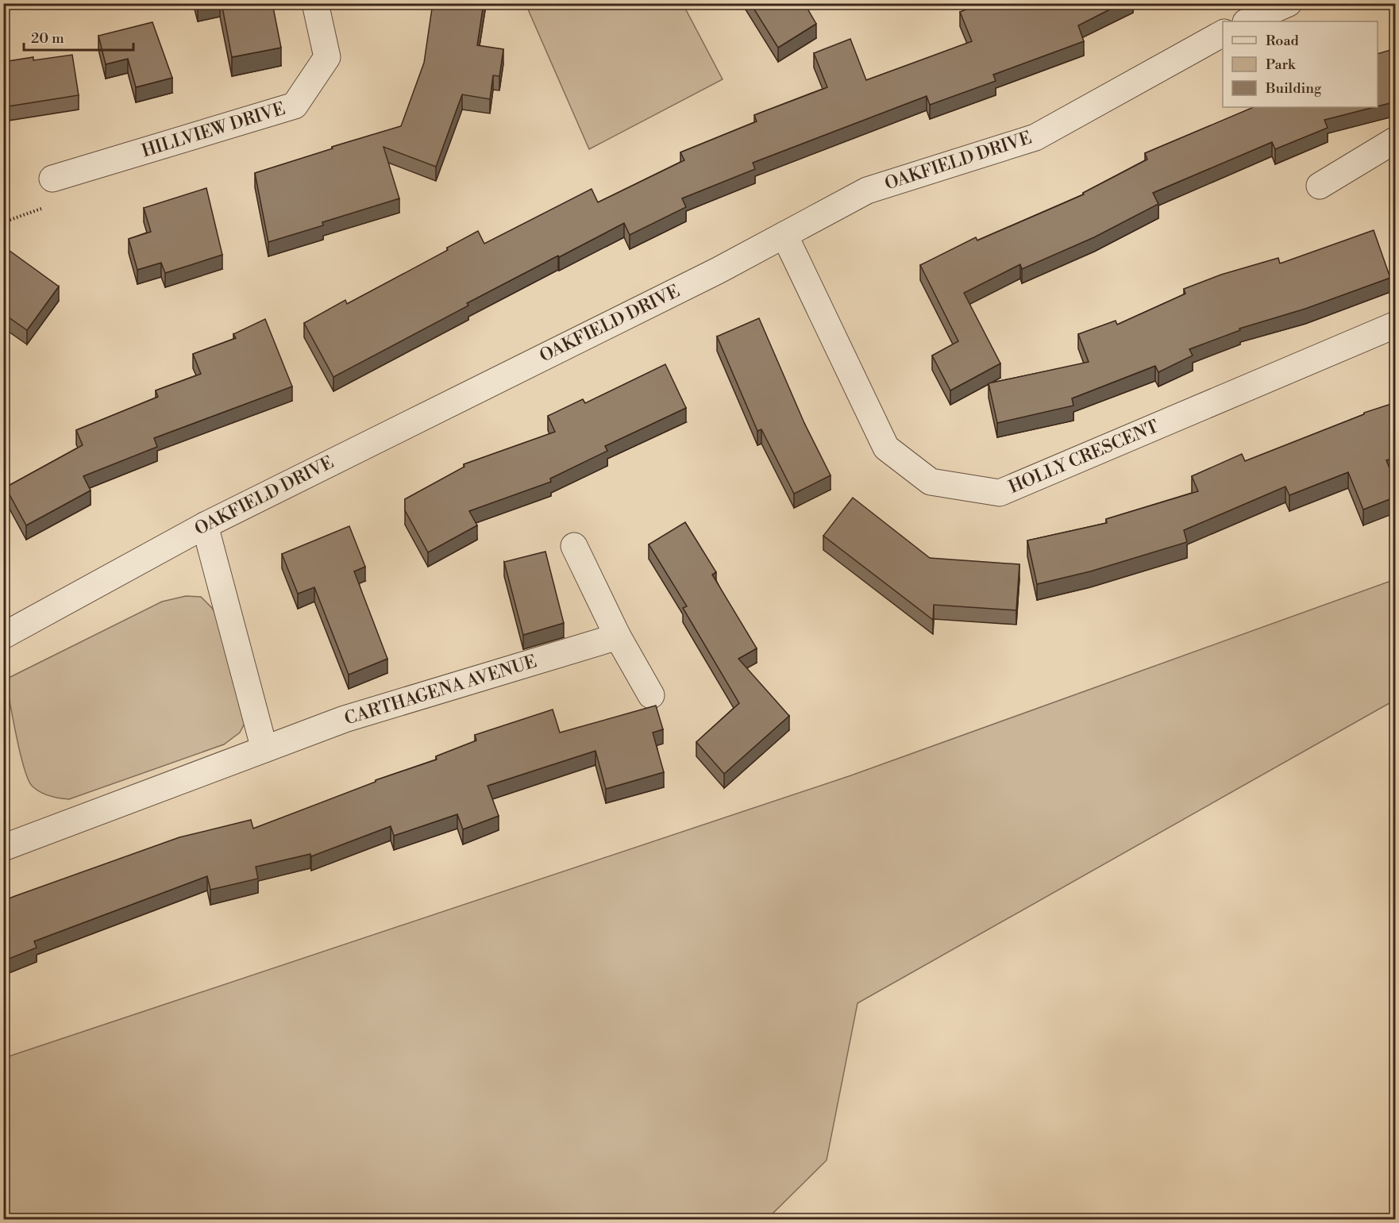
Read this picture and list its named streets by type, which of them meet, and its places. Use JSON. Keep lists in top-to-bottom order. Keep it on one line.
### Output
{"streets":{"street":["HILLVIEW DRIVE","OAKFIELD DRIVE","HOLLY CRESCENT","CARTHAGENA AVENUE"]},"crossings":[["OAKFIELD DRIVE","HOLLY CRESCENT"]],"legend":["Road","Park","Building"],"scale_bar":"20 m"}
